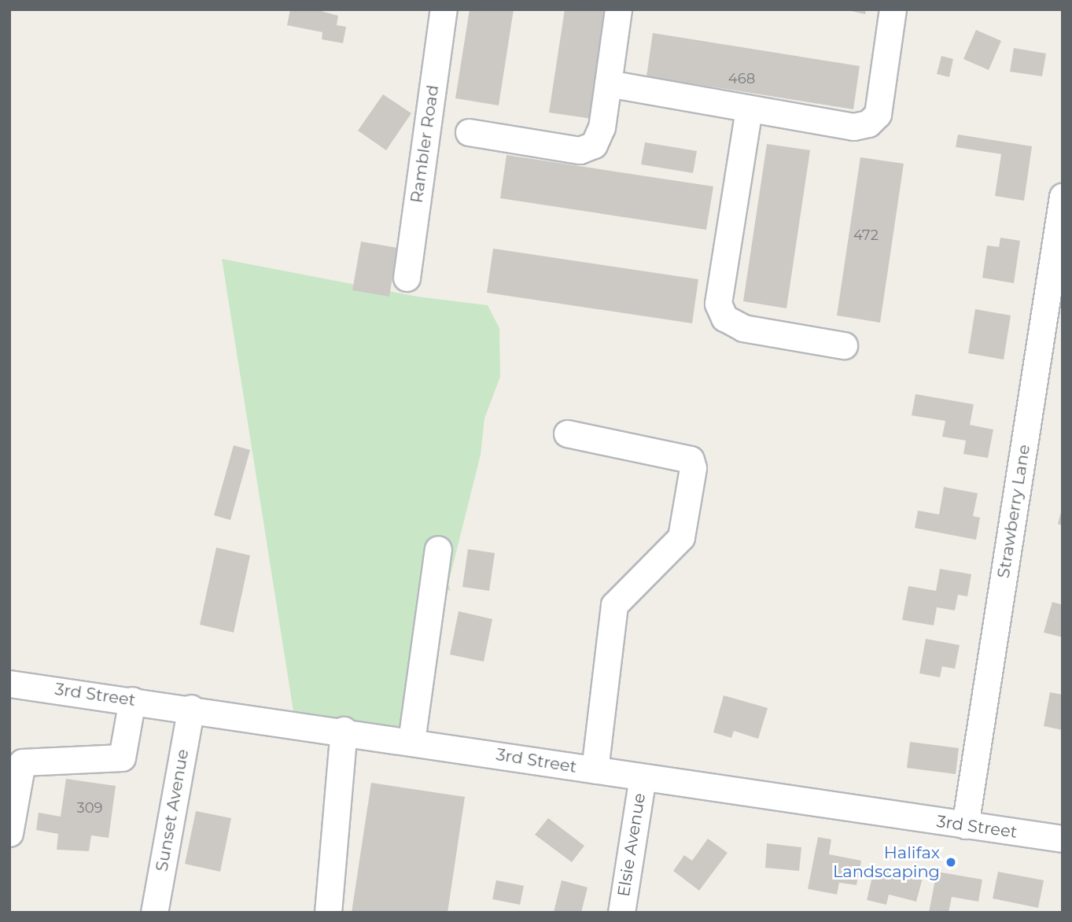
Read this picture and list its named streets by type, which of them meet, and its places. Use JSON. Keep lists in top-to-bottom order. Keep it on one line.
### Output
{"streets":{"street":["Rambler Road","Strawberry Lane","3rd Street","Sunset Avenue","Elsie Avenue"]},"crossings":[["Strawberry Lane","3rd Street"],["3rd Street","Sunset Avenue"],["3rd Street","Elsie Avenue"]],"places":["Halifax Landscaping"],"house_numbers":["468","472","309"]}
